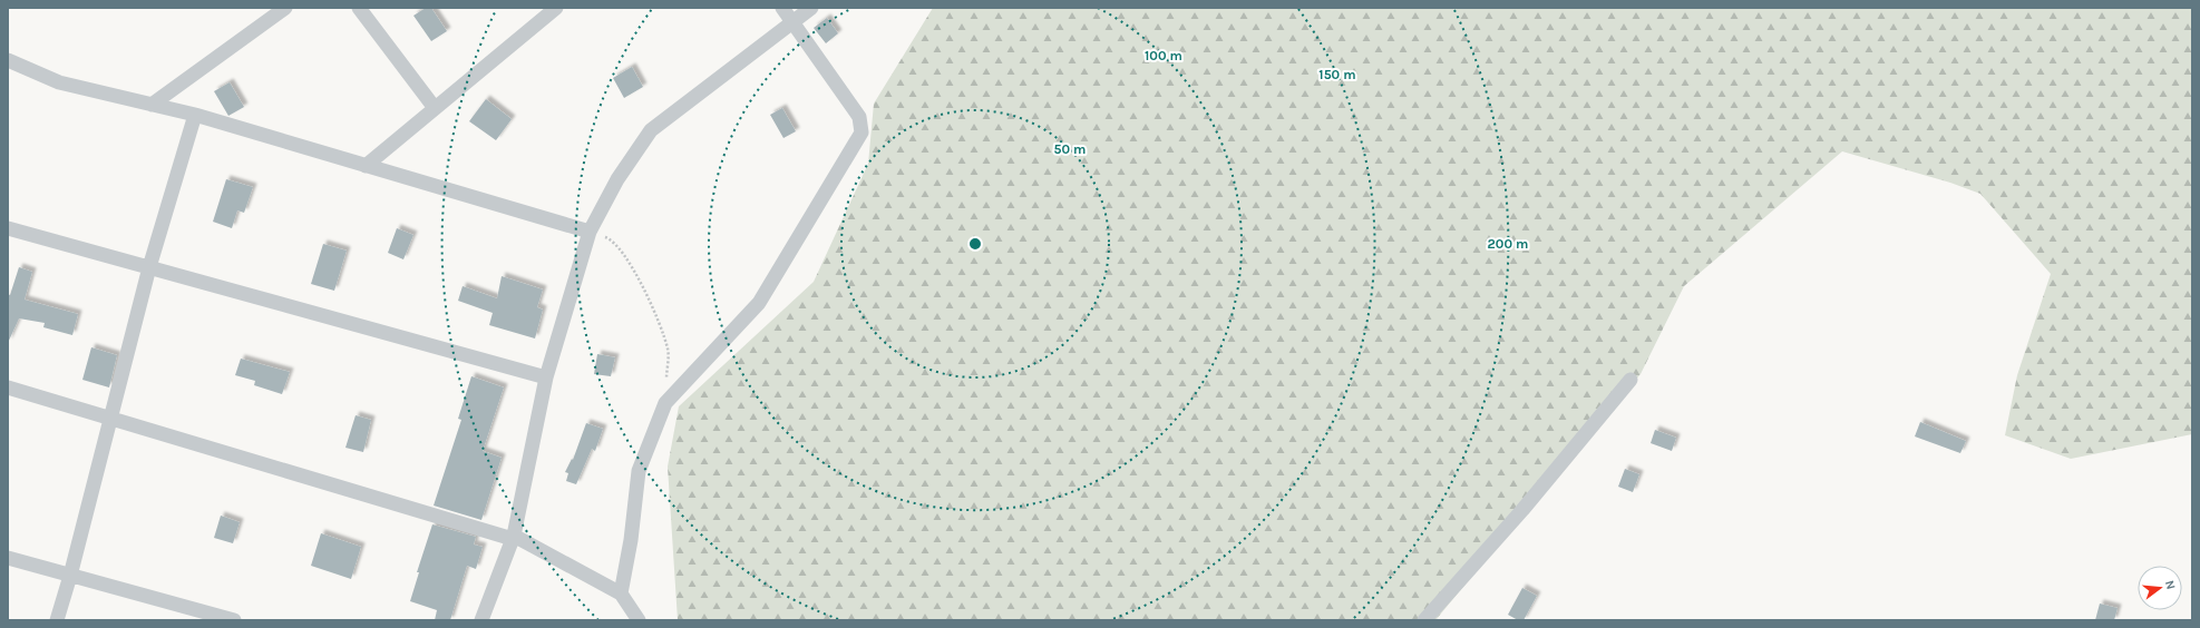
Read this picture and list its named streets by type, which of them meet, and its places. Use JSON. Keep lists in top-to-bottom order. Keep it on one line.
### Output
{"north":"right","rings":["100 m","150 m","50 m","200 m"]}
